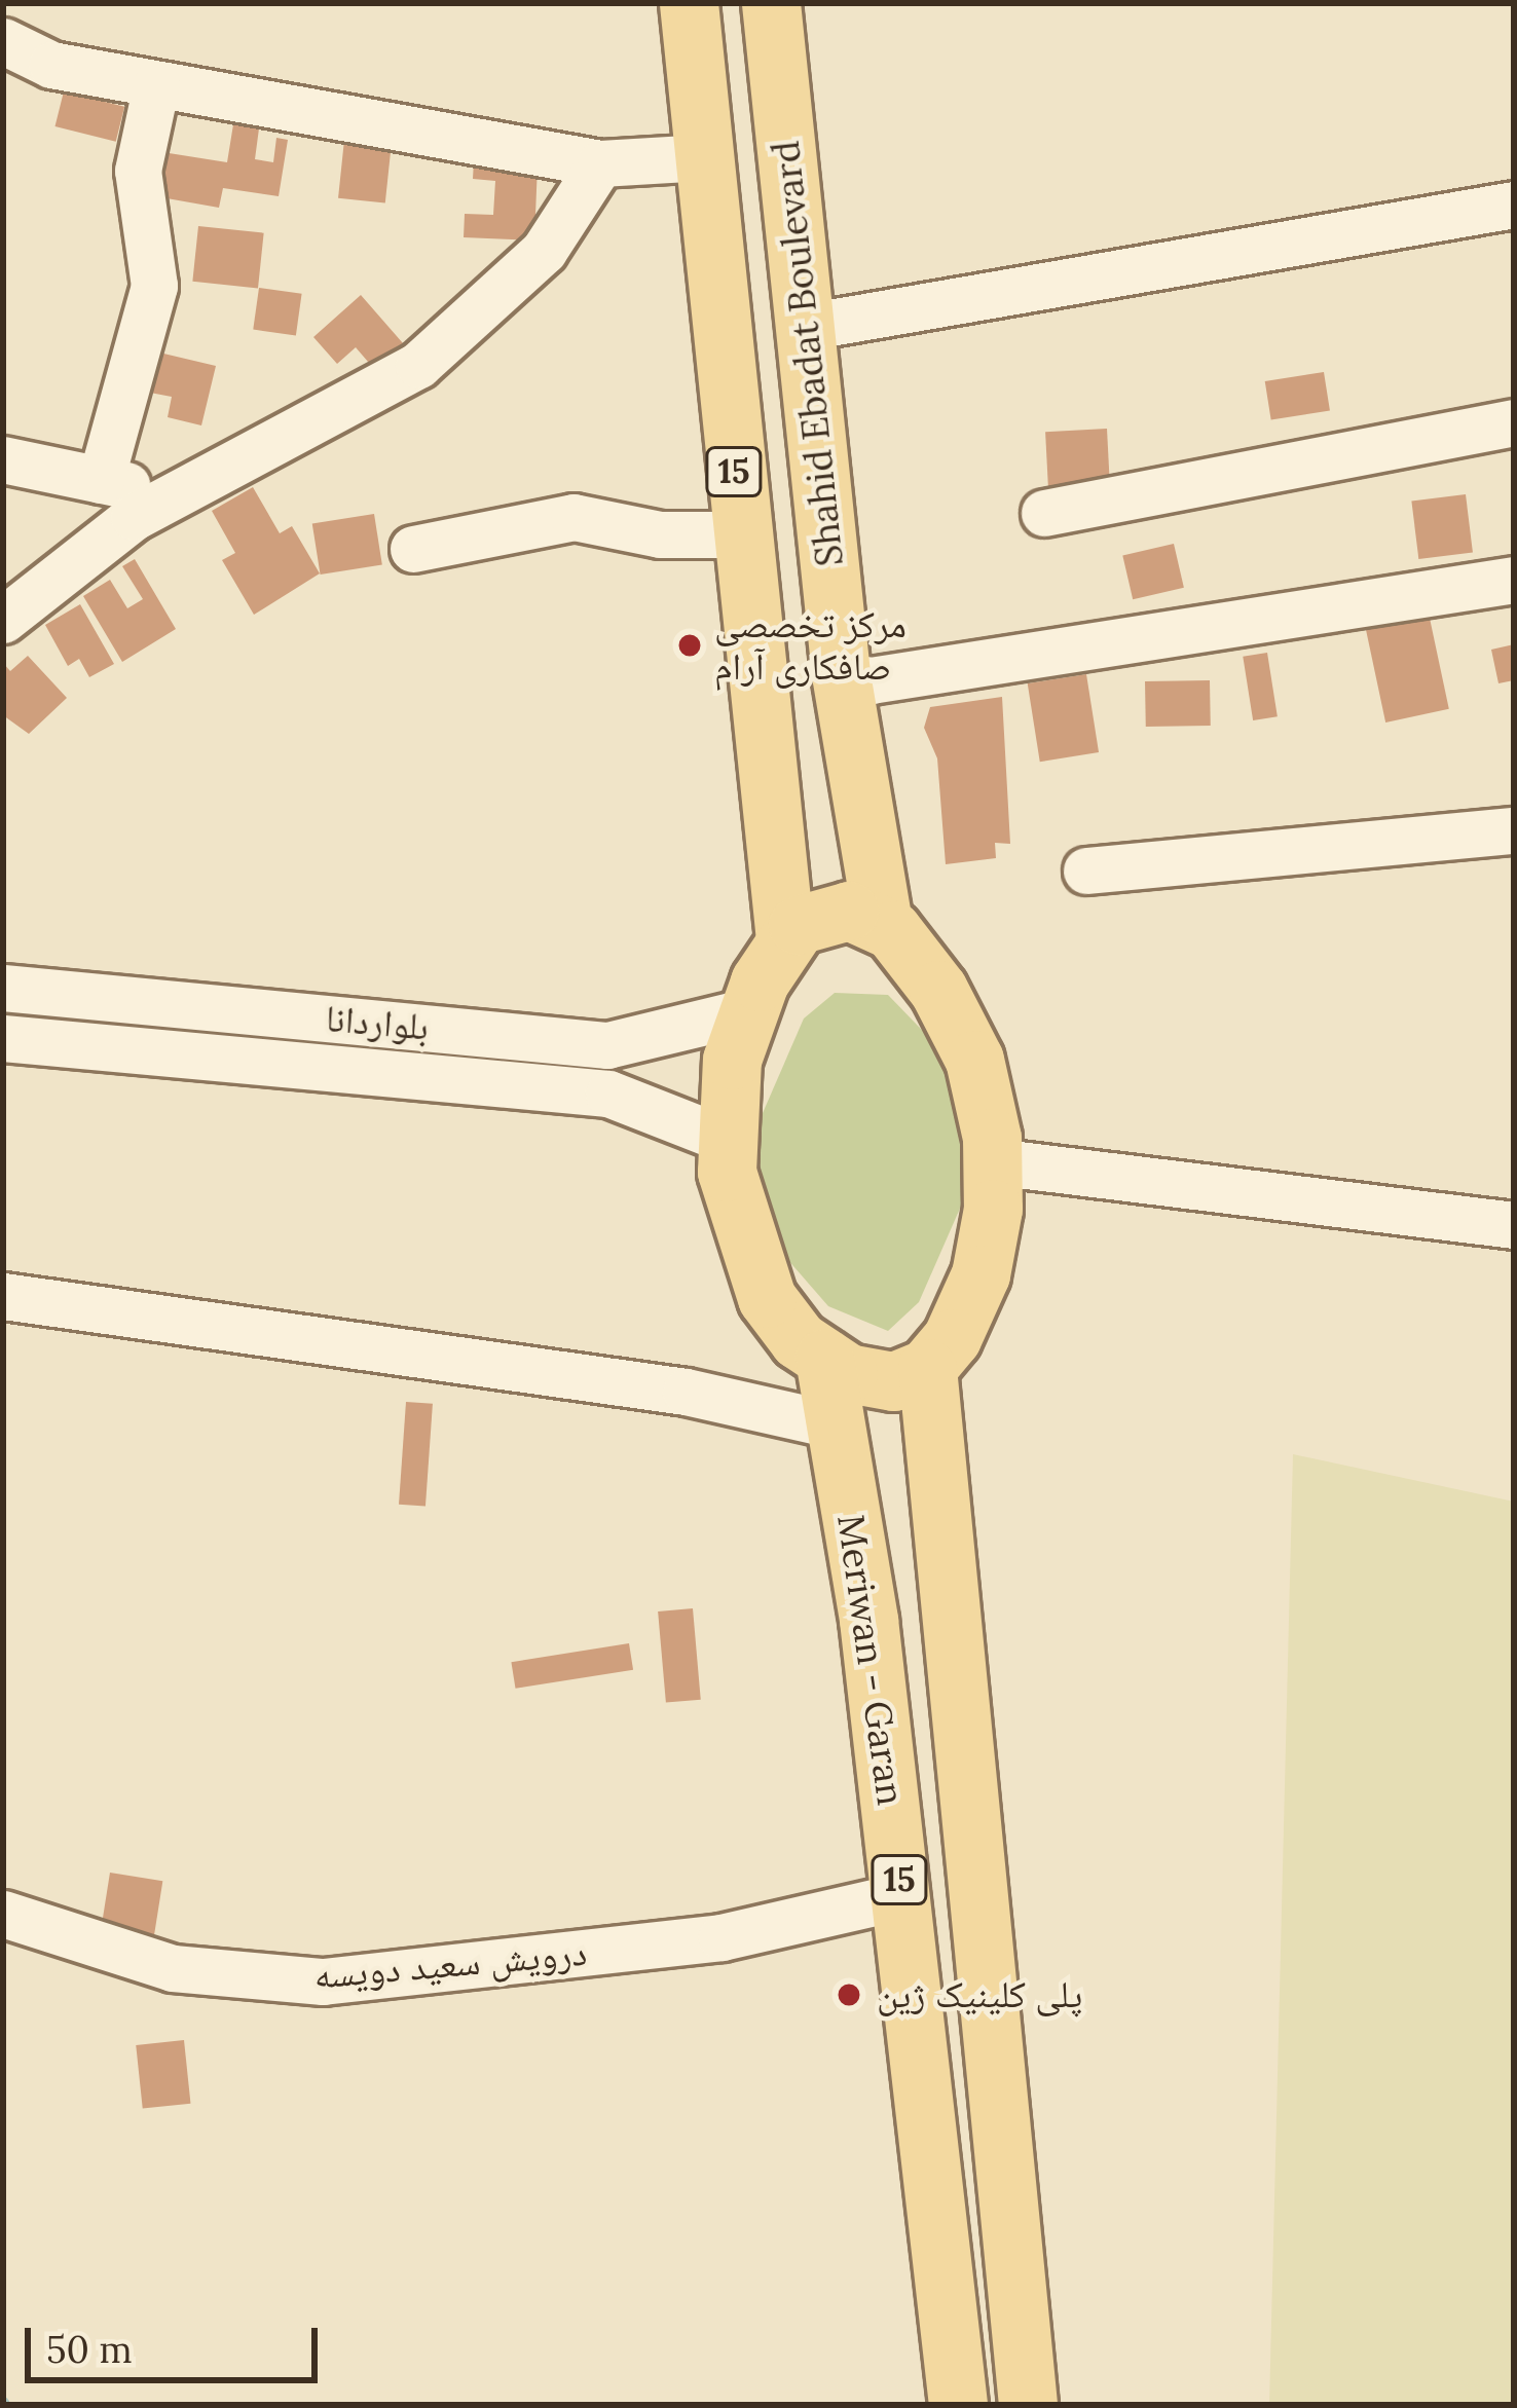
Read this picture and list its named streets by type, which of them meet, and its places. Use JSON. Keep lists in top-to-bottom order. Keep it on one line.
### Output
{"streets":{"main road":["Shahid Ebadat Boulevard","15","Meriwan - Garan"],"street":["بلواردانا","درویش سعید دویسه"]},"crossings":[["Shahid Ebadat Boulevard","15"],["Shahid Ebadat Boulevard","بلواردانا"],["Shahid Ebadat Boulevard","Meriwan - Garan"],["15","بلواردانا"],["15","Meriwan - Garan"],["بلواردانا","Meriwan - Garan"],["Meriwan - Garan","درویش سعید دویسه"]],"places":["مرکز تخصصی صافکاری آرام","پلی کلینیک ژین"],"scale_bar":"50 m"}
